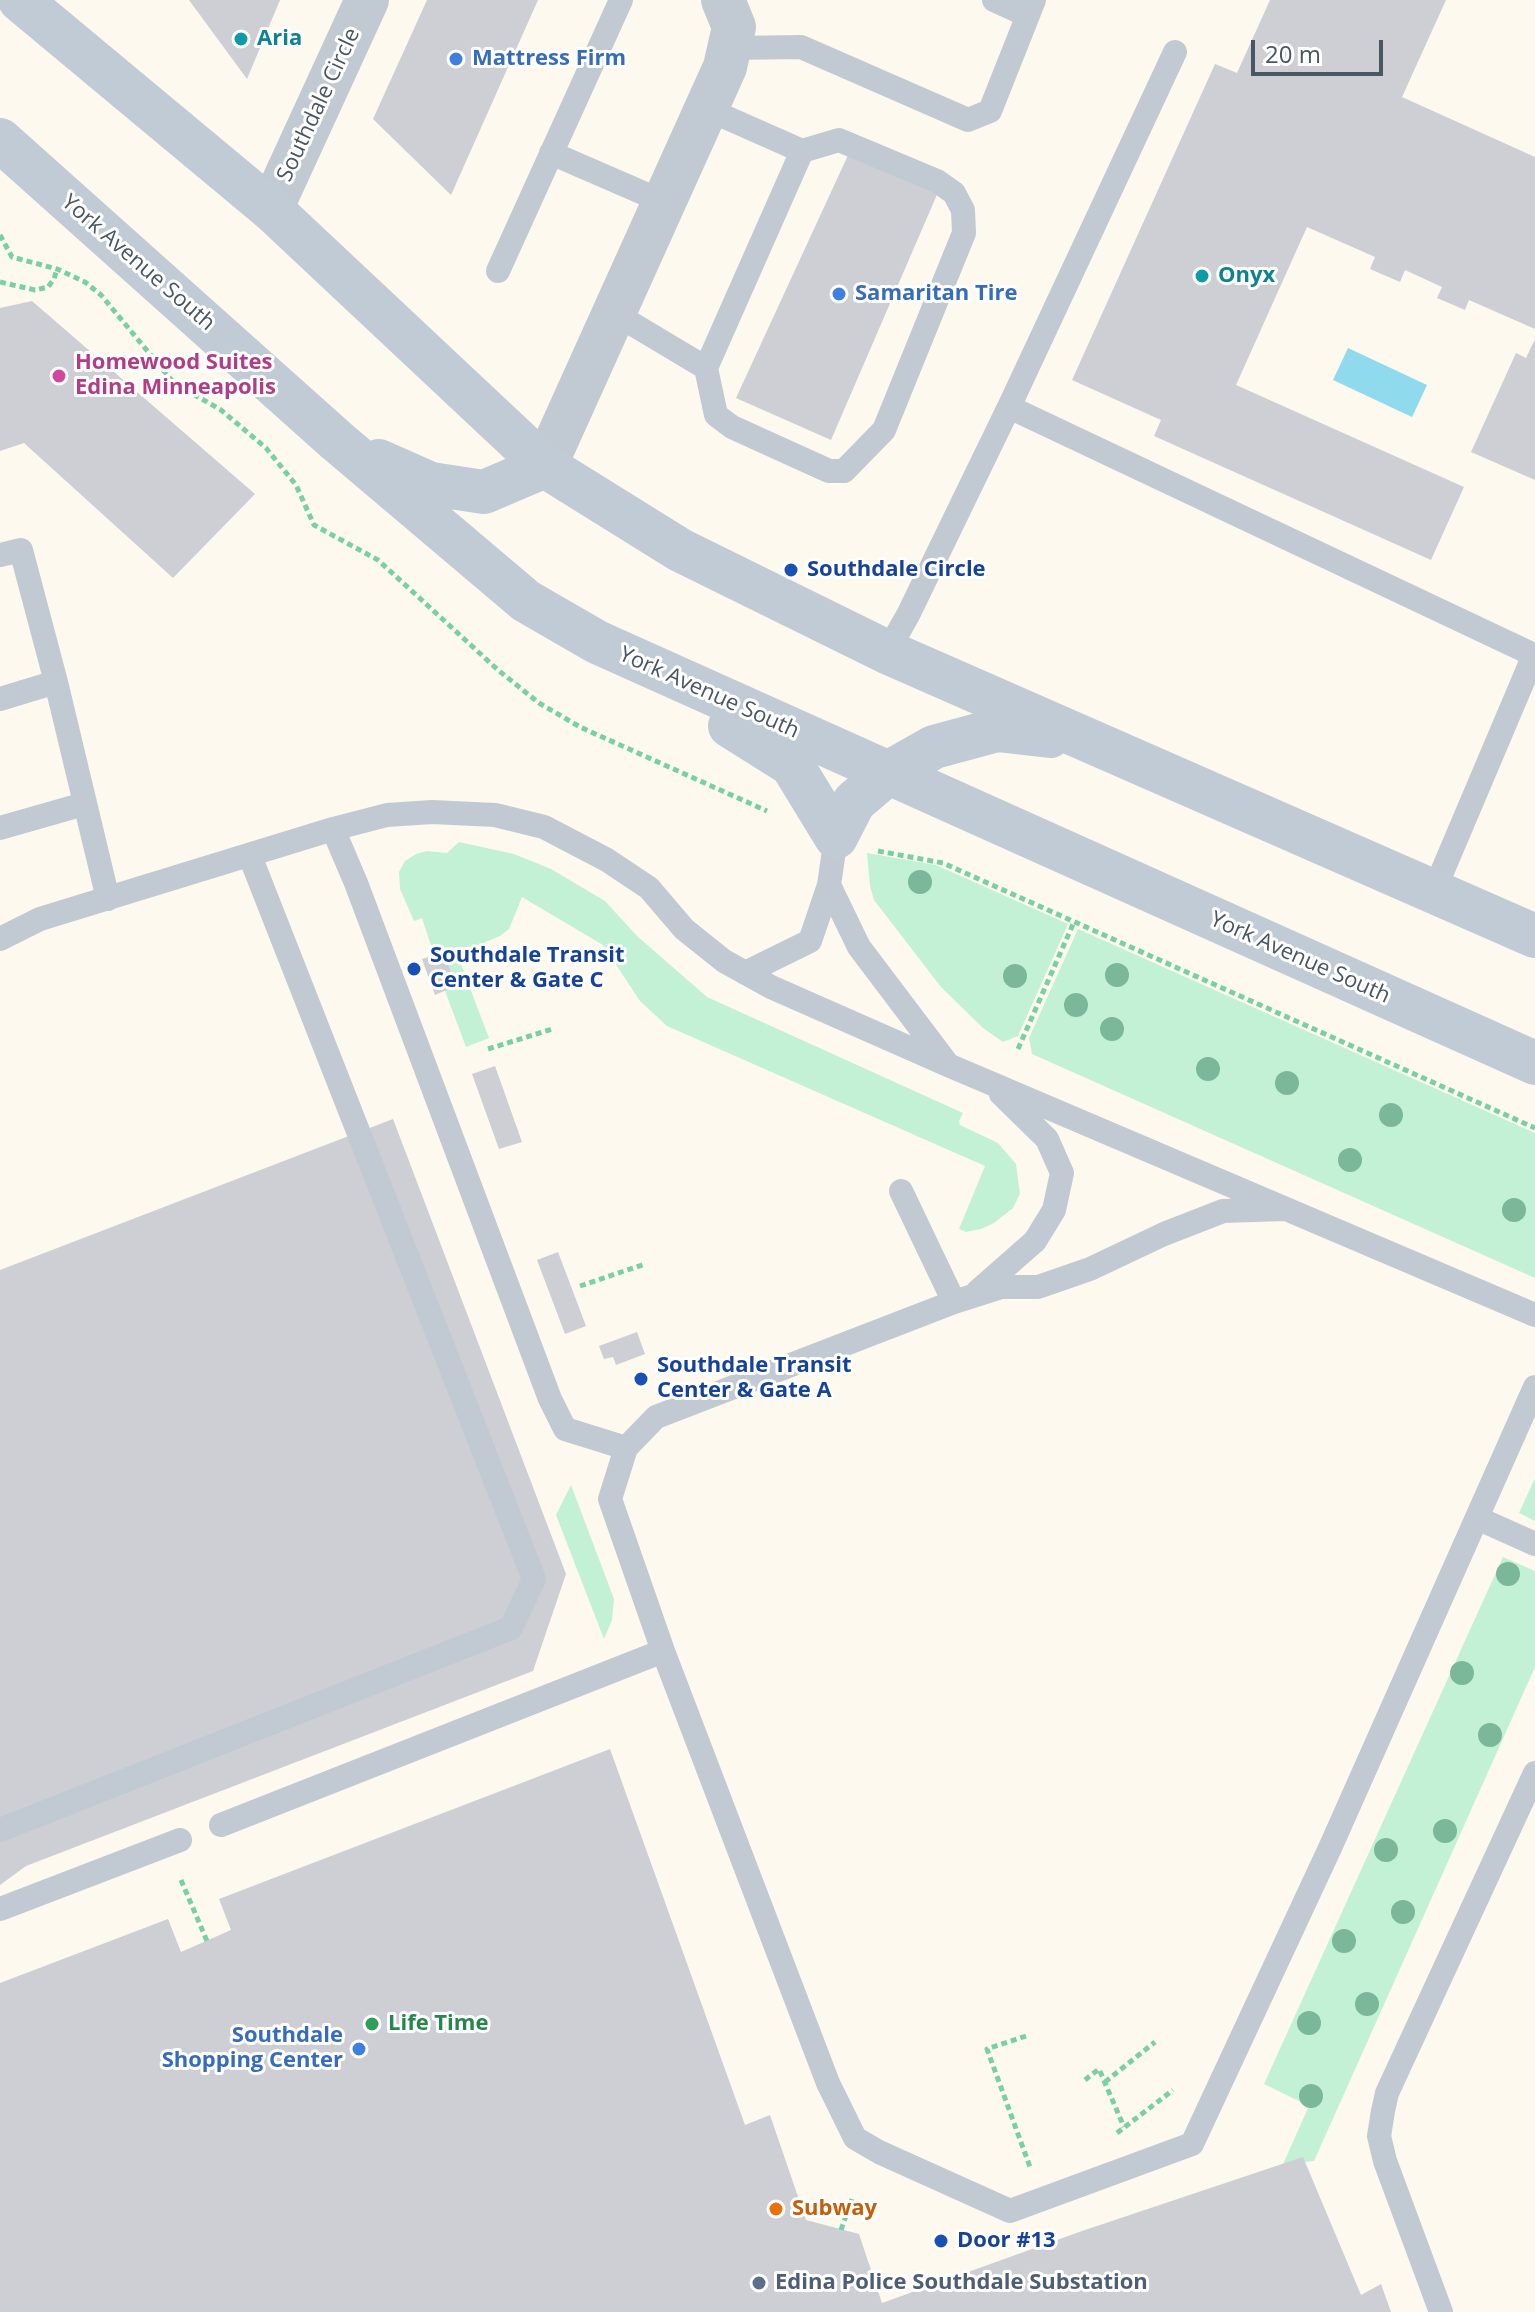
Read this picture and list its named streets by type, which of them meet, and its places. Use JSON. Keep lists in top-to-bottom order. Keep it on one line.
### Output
{"streets":{"street":["Southdale Circle","York Avenue South"]},"places":["Aria","Mattress Firm","Onyx","Samaritan Tire","Homewood Suites Edina Minneapolis","Southdale Circle","Southdale Transit Center & Gate C","Southdale Transit Center & Gate A","Life Time","Southdale Shopping Center","Subway","Door #13","Edina Police Southdale Substation"],"scale_bar":"20 m"}
